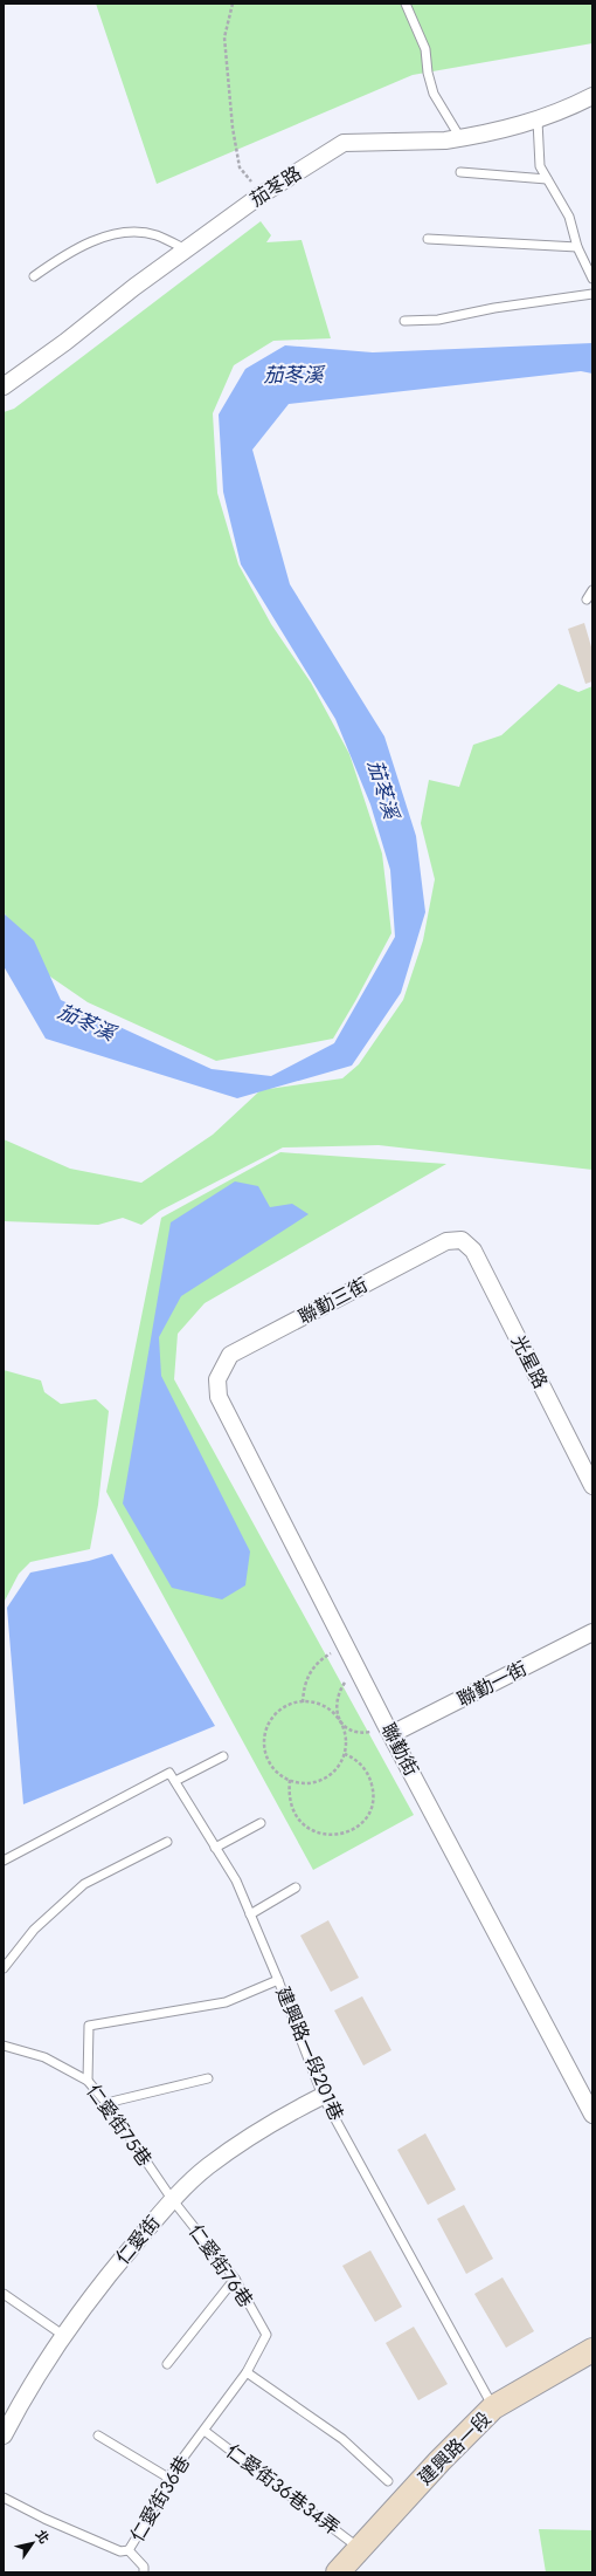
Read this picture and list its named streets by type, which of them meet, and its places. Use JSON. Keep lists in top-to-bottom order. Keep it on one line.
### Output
{"streets":{"street":["茄苳路","聯勤三街","光星路","聯勤一街","聯勤街","仁愛街","建興路一段"],"lane":["建興路一段201巷","仁愛街75巷","仁愛街76巷","仁愛街36巷34弄","仁愛街36巷"]},"crossings":[["聯勤三街","光星路"],["聯勤三街","聯勤街"],["聯勤一街","聯勤街"],["建興路一段201巷","仁愛街"],["建興路一段201巷","建興路一段"],["仁愛街75巷","仁愛街"],["仁愛街75巷","仁愛街76巷"],["仁愛街","仁愛街76巷"],["仁愛街76巷","仁愛街36巷"],["建興路一段","仁愛街36巷34弄"],["仁愛街36巷34弄","仁愛街36巷"]],"water":["茄苳溪"],"north":"top right"}
